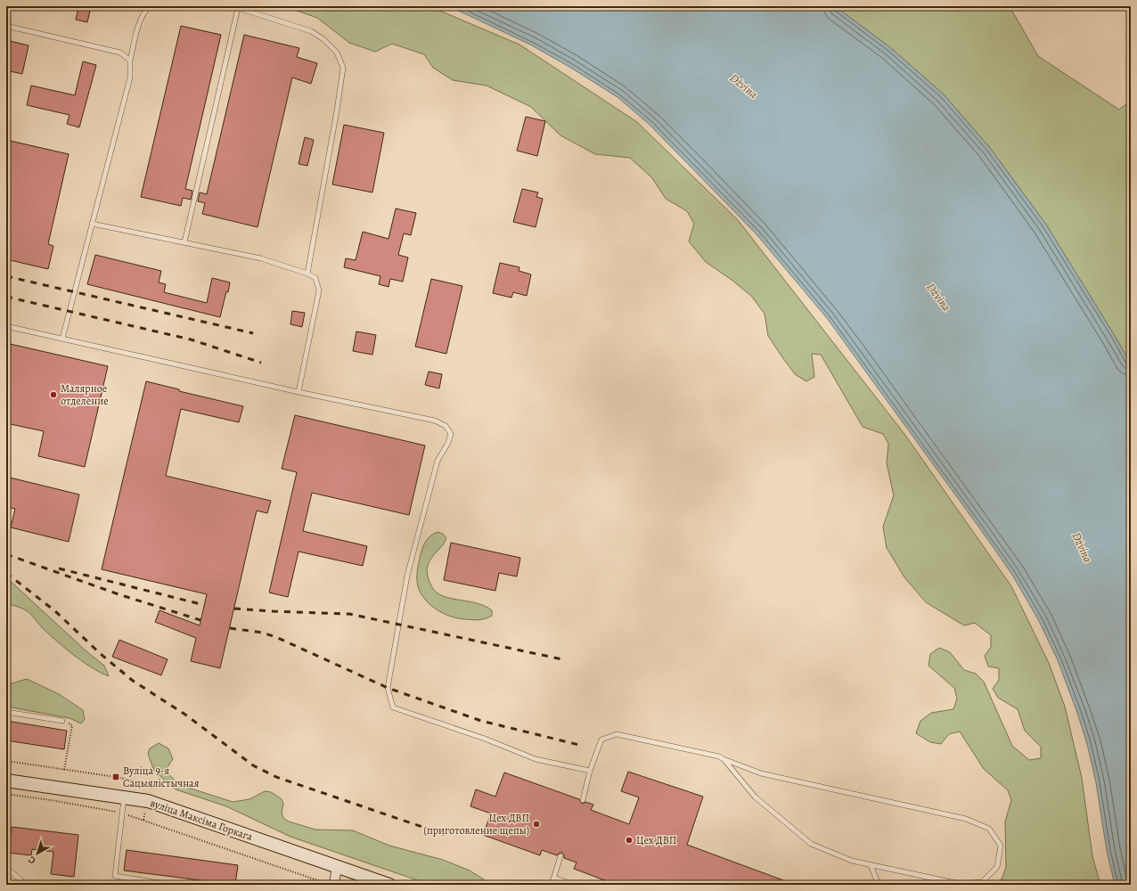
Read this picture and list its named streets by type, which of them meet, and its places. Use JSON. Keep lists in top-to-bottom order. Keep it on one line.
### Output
{"streets":{"main road":["вуліца Максіма Горкага"]},"water":["Dźvina"],"places":{"other":["Малярное отделение","Цех ДВП (приготовление щепы)","Цех ДВП"],"transit":["Вуліца 9-я Сацыялістычная"]},"north":"bottom left"}
